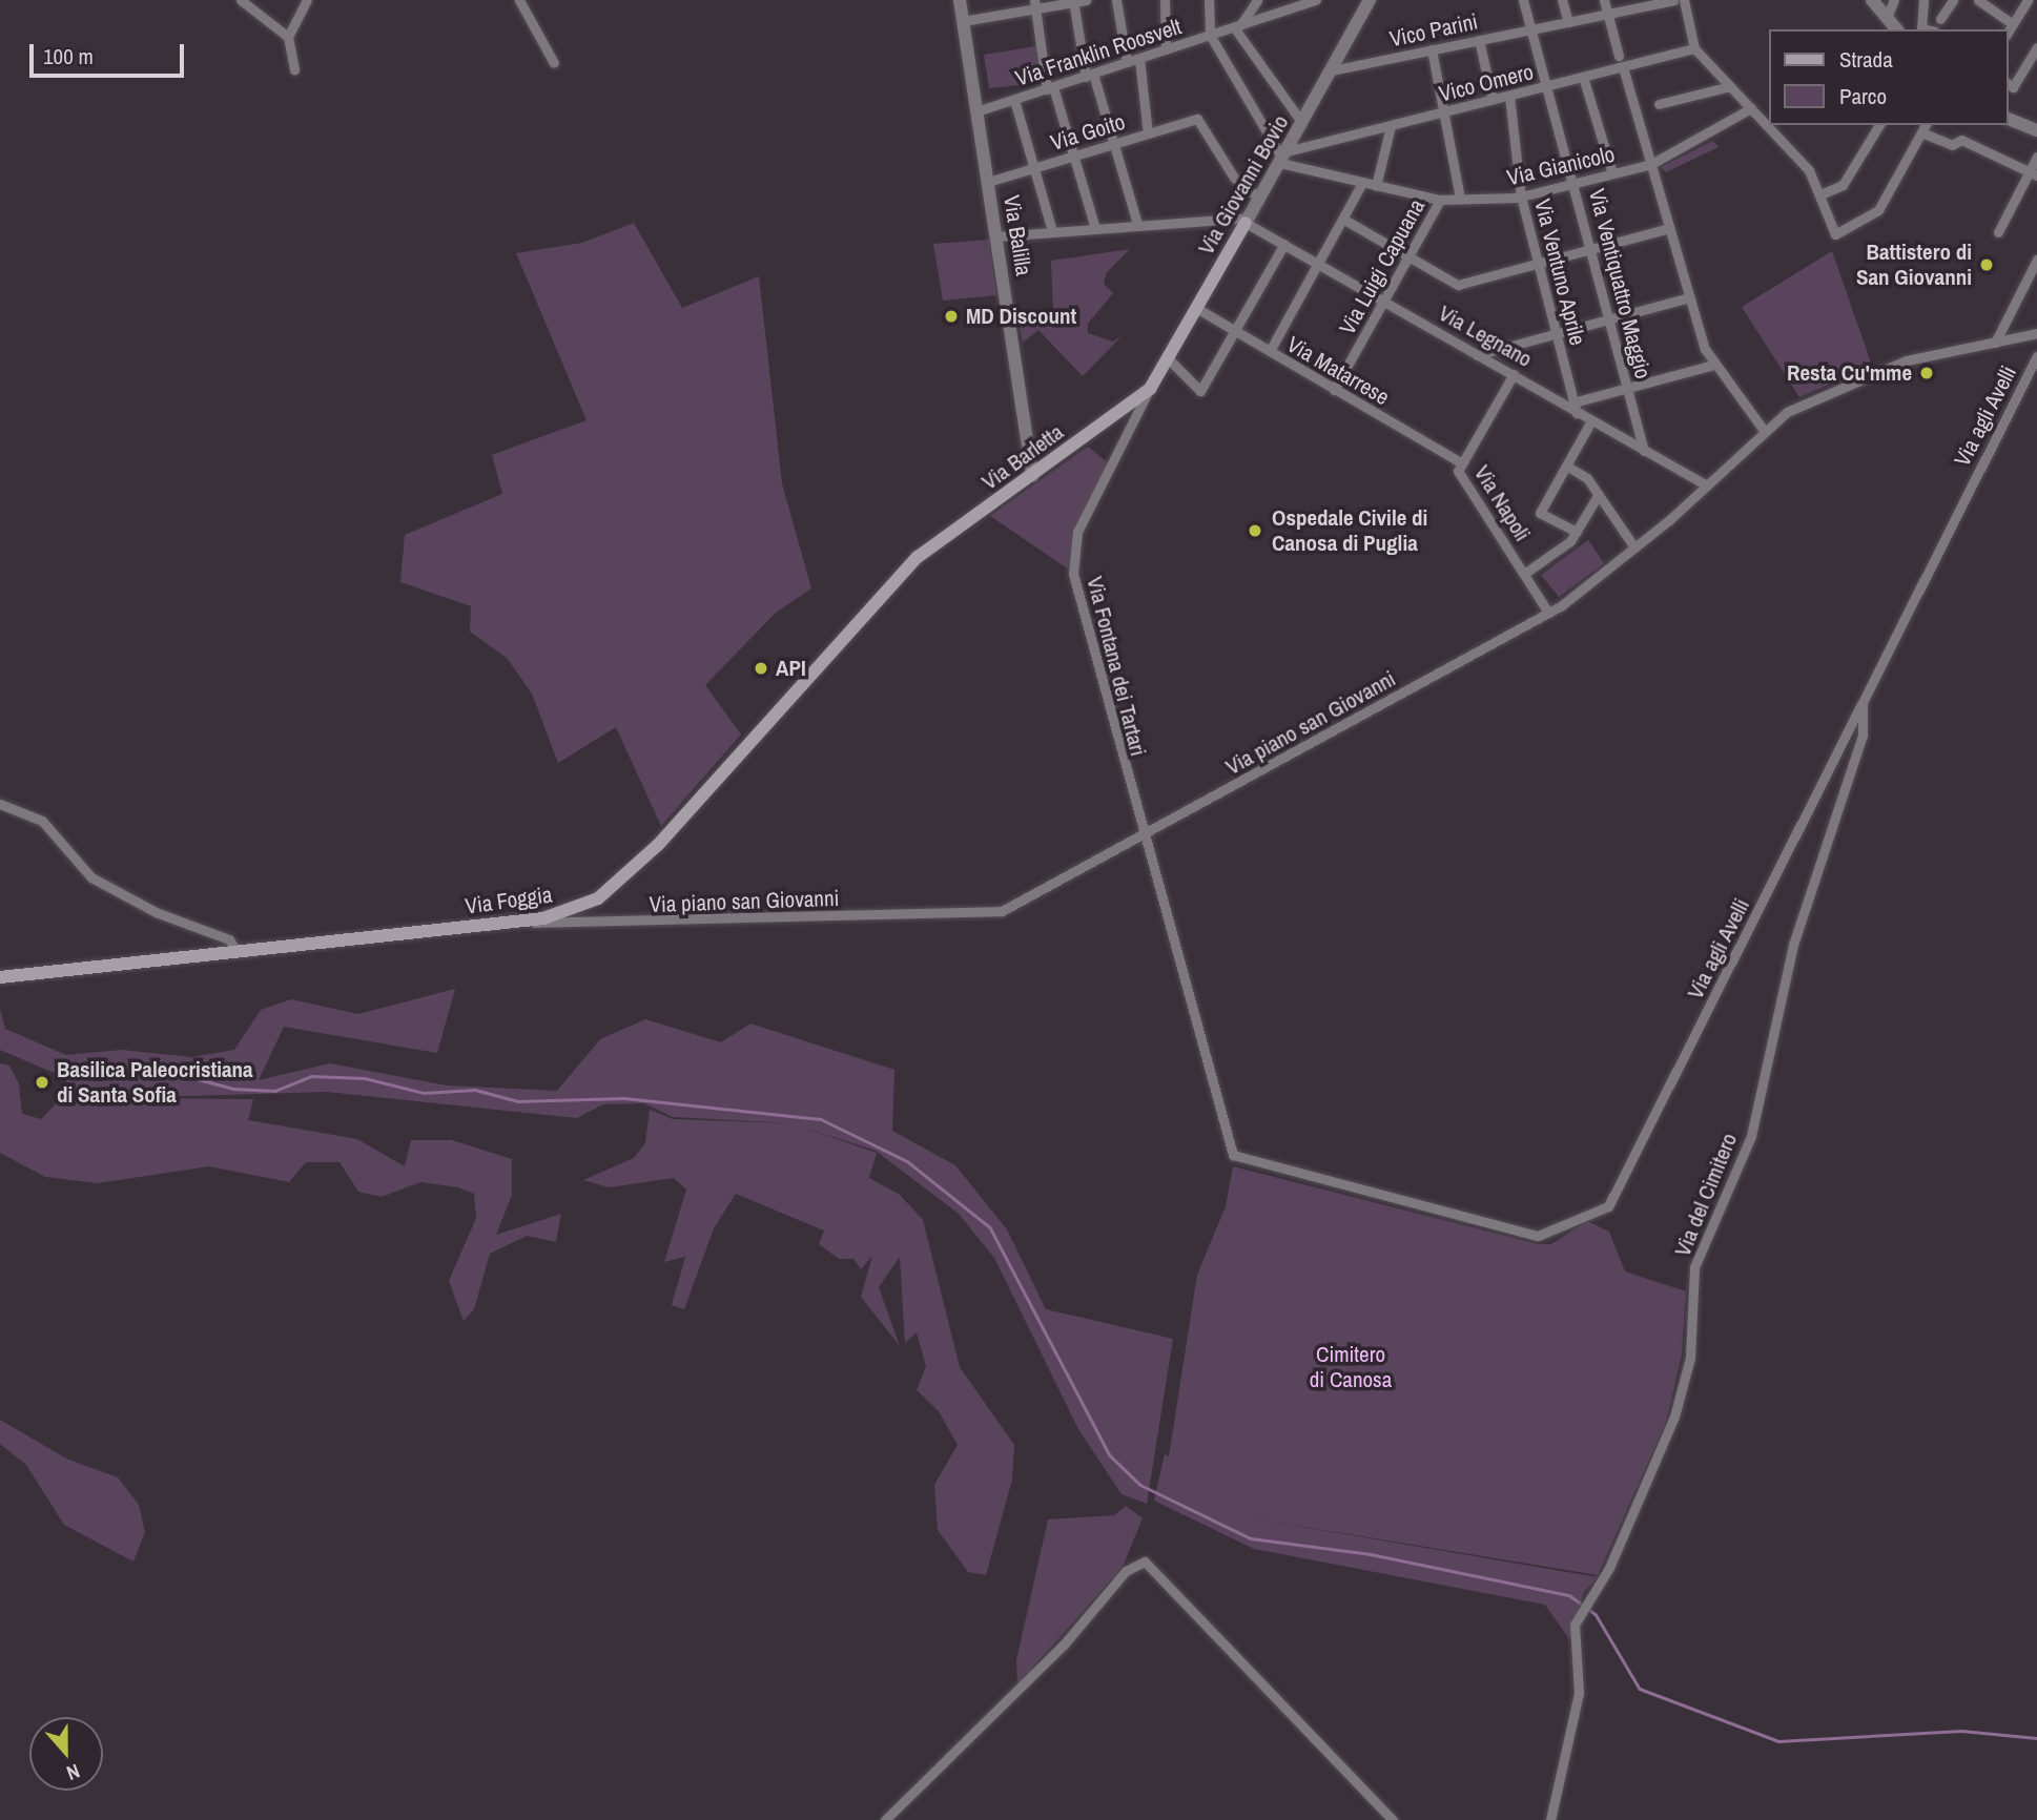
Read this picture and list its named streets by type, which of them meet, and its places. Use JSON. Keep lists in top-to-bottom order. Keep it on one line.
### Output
{"streets":{"main road":["Via Giovanni Bovio","Via Barletta","Via Foggia"],"street":["Vico Parini","Via Franklin Roosvelt","Vico Omero","Via Goito","Via Gianicolo","Via Balilla","Via Luigi Capuana","Via Ventuno Aprile","Via Ventiquattro Maggio","Via Legnano","Via Matarrese","Via agli Avelli","Via Napoli","Via Fontana dei Tartari","Via piano san Giovanni","Via del Cimitero"]},"crossings":[["Vico Parini","Via Giovanni Bovio"],["Vico Parini","Via Ventiquattro Maggio"],["Via Franklin Roosvelt","Via Balilla"],["Vico Omero","Via Gianicolo"],["Vico Omero","Via Giovanni Bovio"],["Vico Omero","Via Ventuno Aprile"],["Vico Omero","Via Ventiquattro Maggio"],["Via Goito","Via Giovanni Bovio"],["Via Goito","Via Balilla"],["Via Gianicolo","Via Giovanni Bovio"],["Via Gianicolo","Via Luigi Capuana"],["Via Gianicolo","Via Ventuno Aprile"],["Via Gianicolo","Via Ventiquattro Maggio"],["Via Giovanni Bovio","Via Legnano"],["Via Giovanni Bovio","Via Matarrese"],["Via Giovanni Bovio","Via Barletta"],["Via Giovanni Bovio","Via Fontana dei Tartari"],["Via Balilla","Via Barletta"],["Via Luigi Capuana","Via Legnano"],["Via Luigi Capuana","Via Matarrese"],["Via Ventuno Aprile","Via Legnano"],["Via Ventiquattro Maggio","Via Legnano"],["Via Legnano","Via Napoli"],["Via Legnano","Via piano san Giovanni"],["Via Matarrese","Via Napoli"],["Via agli Avelli","Via Fontana dei Tartari"],["Via agli Avelli","Via del Cimitero"],["Via Barletta","Via Fontana dei Tartari"],["Via Barletta","Via Foggia"],["Via Napoli","Via piano san Giovanni"],["Via Fontana dei Tartari","Via piano san Giovanni"],["Via piano san Giovanni","Via Foggia"]],"parks":["Cimitero di Canosa"],"places":["Battistero di San Giovanni","MD Discount","Resta Cu'mme","Ospedale Civile di Canosa di Puglia","API","Basilica Paleocristiana di Santa Sofia"],"legend":["Strada","Parco"],"scale_bar":"100 m","north":"bottom"}
